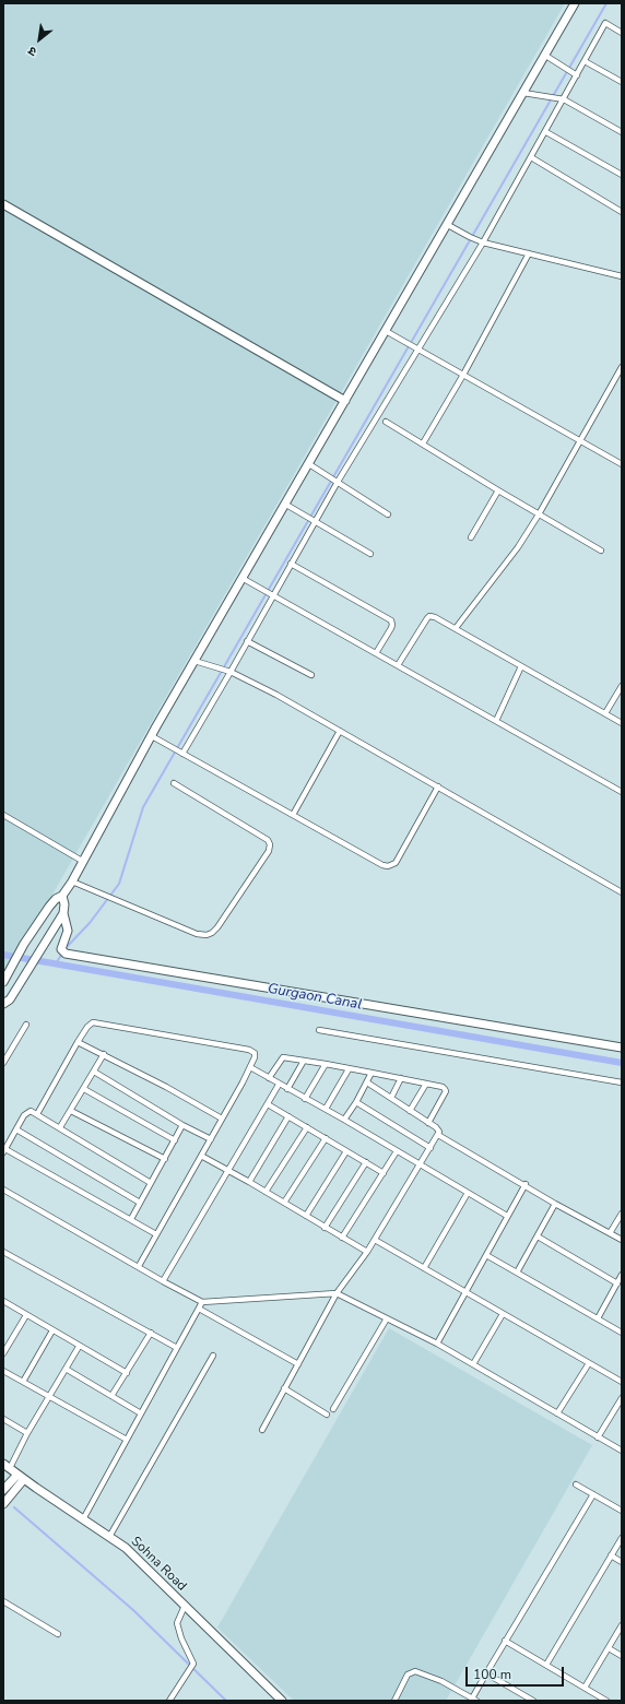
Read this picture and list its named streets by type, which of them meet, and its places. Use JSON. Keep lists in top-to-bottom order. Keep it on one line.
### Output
{"streets":{"street":["Sohna Road"]},"water":["Gurgaon Canal"],"scale_bar":"100 m","north":"bottom left"}
